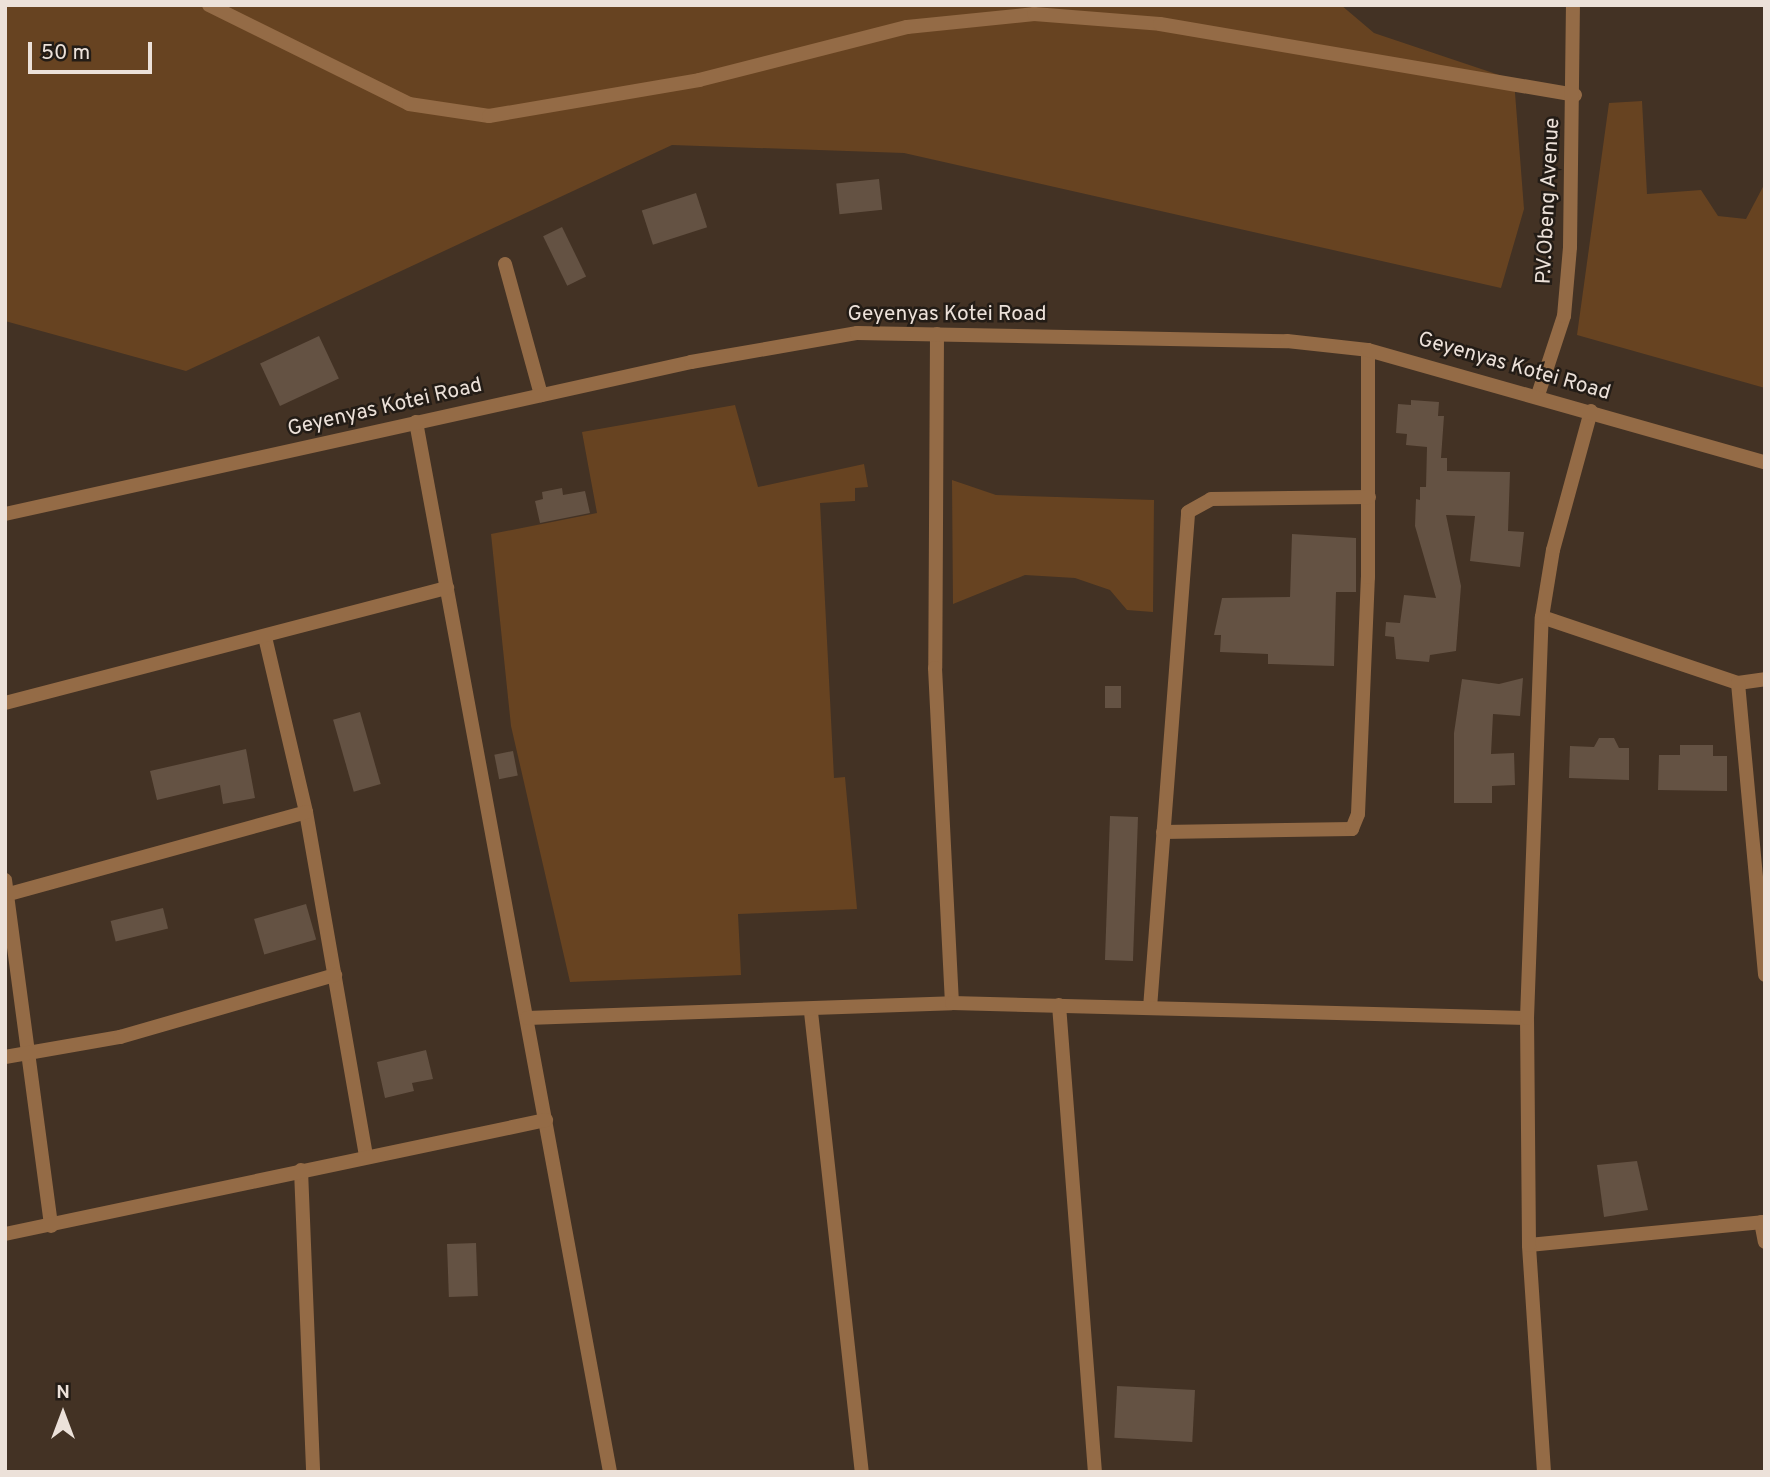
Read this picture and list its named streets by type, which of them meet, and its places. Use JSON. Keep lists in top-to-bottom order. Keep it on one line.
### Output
{"streets":{"street":["P.V.Obeng Avenue","Geyenyas Kotei Road"]},"crossings":[["P.V.Obeng Avenue","Geyenyas Kotei Road"]],"scale_bar":"50 m","north":"top"}
